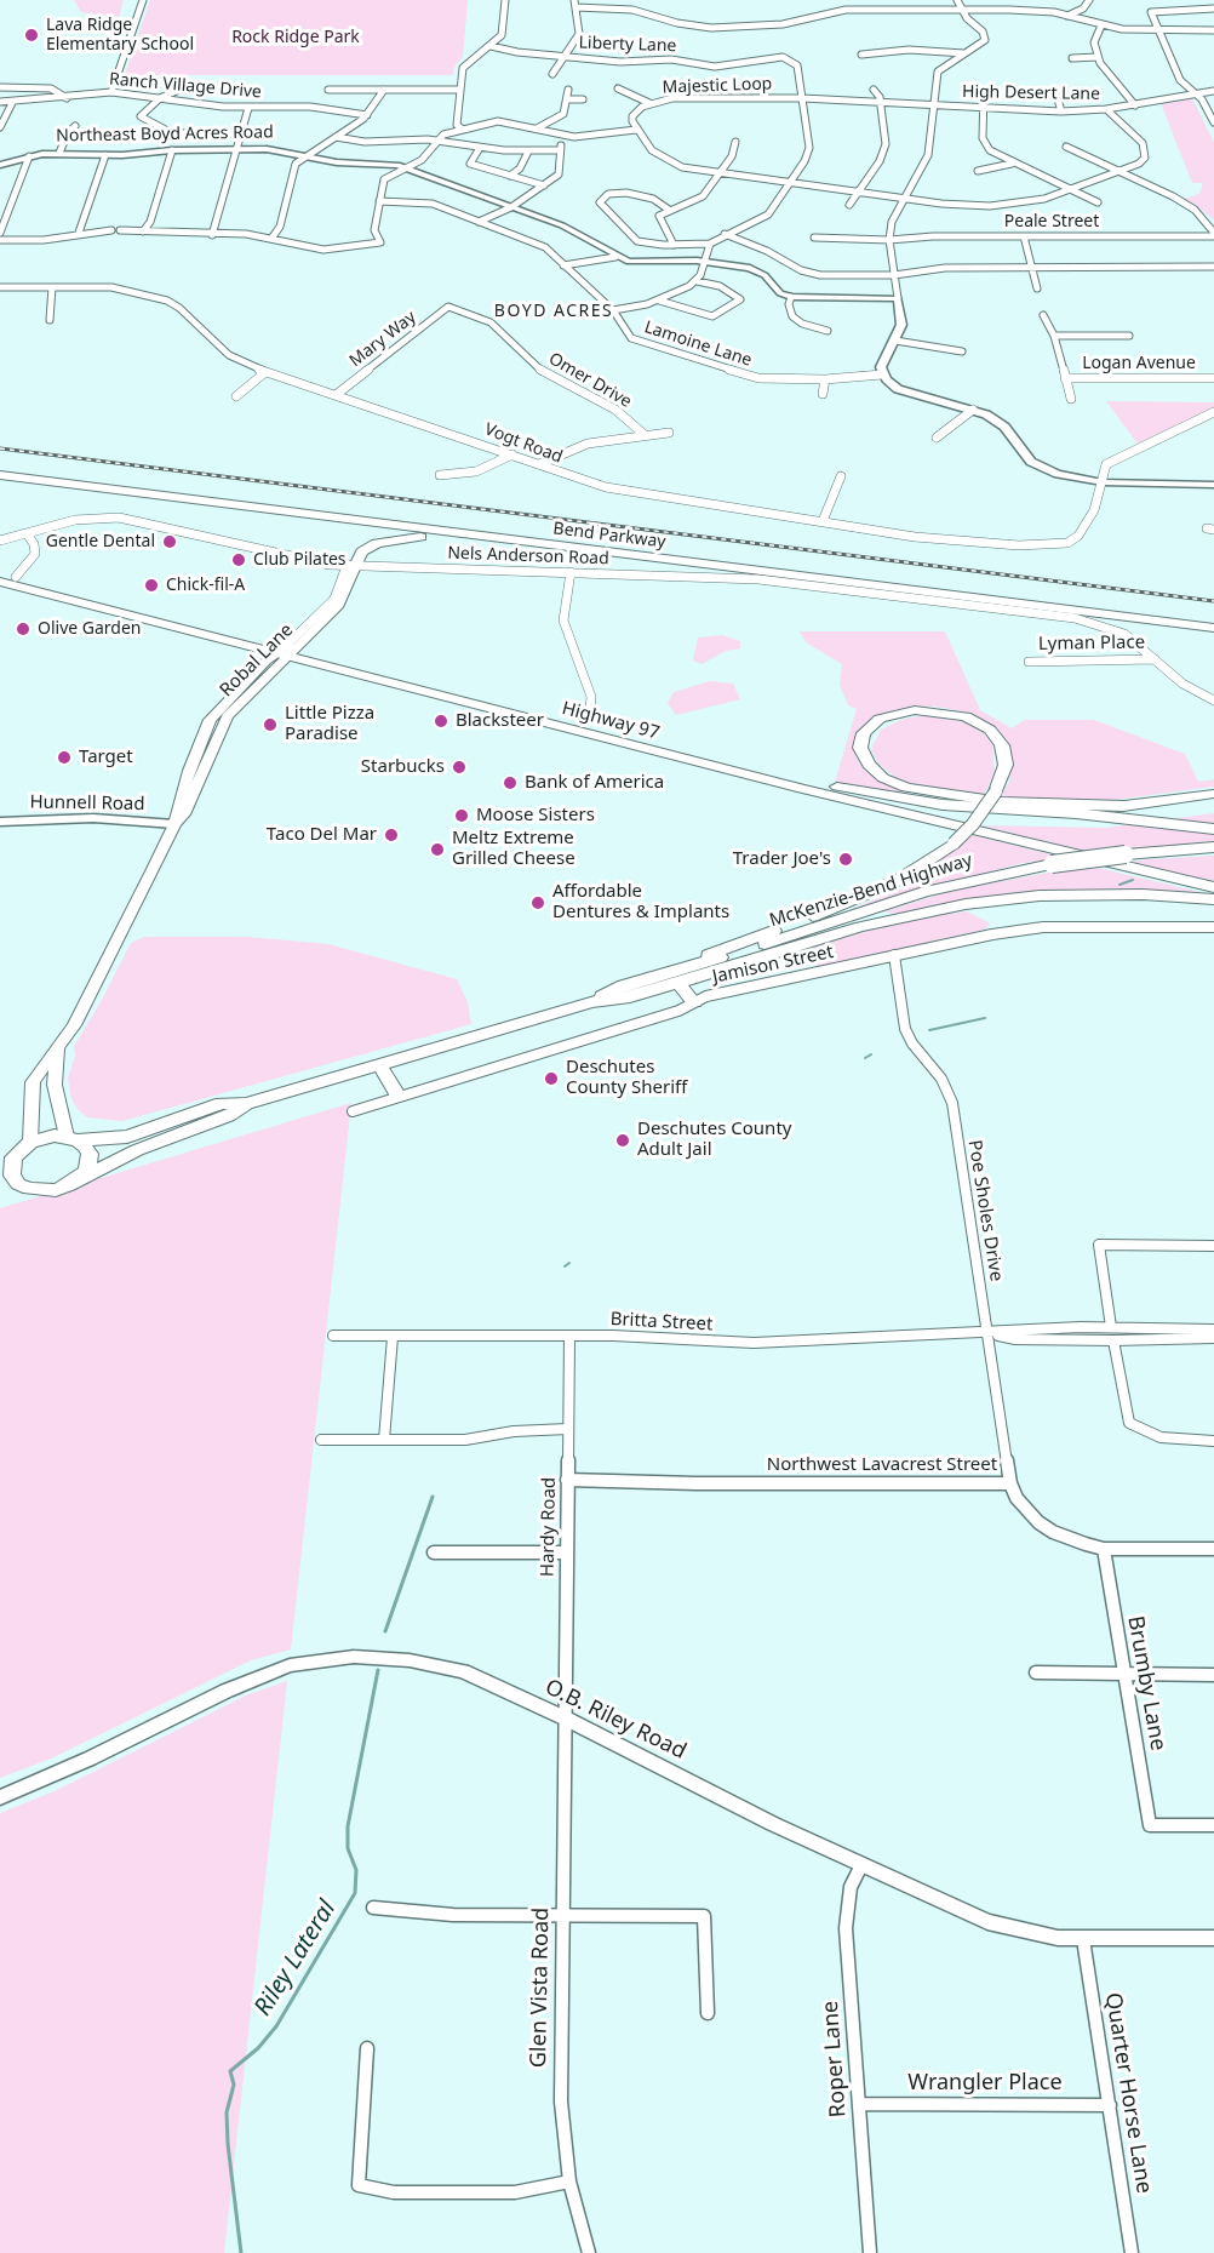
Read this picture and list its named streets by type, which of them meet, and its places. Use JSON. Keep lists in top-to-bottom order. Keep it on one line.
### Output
{"streets":{"main road":["Bend Parkway","Robal Lane","Highway 97","McKenzie-Bend Highway"],"street":["Liberty Lane","Ranch Village Drive","Majestic Loop","High Desert Lane","Northeast Boyd Acres Road","Peale Street","Mary Way","Lamoine Lane","Logan Avenue","Omer Drive","Vogt Road","Nels Anderson Road","Lyman Place","Hunnell Road","Jamison Street","Poe Sholes Drive","Britta Street","Northwest Lavacrest Street","Hardy Road","Brumby Lane","O.B. Riley Road","Glen Vista Road","Roper Lane","Wrangler Place","Quarter Horse Lane"]},"crossings":[["Liberty Lane","Majestic Loop"],["Majestic Loop","High Desert Lane"],["Mary Way","Omer Drive"],["Mary Way","Vogt Road"],["Nels Anderson Road","Lyman Place"],["Nels Anderson Road","Robal Lane"],["Robal Lane","Highway 97"],["Robal Lane","Hunnell Road"],["Robal Lane","McKenzie-Bend Highway"],["Jamison Street","Poe Sholes Drive"],["Poe Sholes Drive","Britta Street"],["Poe Sholes Drive","Northwest Lavacrest Street"],["Britta Street","Hardy Road"],["Northwest Lavacrest Street","Hardy Road"],["Northwest Lavacrest Street","Brumby Lane"],["Hardy Road","O.B. Riley Road"],["Hardy Road","Glen Vista Road"],["O.B. Riley Road","Glen Vista Road"],["O.B. Riley Road","Roper Lane"],["O.B. Riley Road","Quarter Horse Lane"],["Roper Lane","Wrangler Place"],["Wrangler Place","Quarter Horse Lane"]],"districts":["BOYD ACRES"],"water":["Riley Lateral"],"parks":["Rock Ridge Park"],"places":["Lava Ridge Elementary School","Gentle Dental","Club Pilates","Chick-fil-A","Olive Garden","Blacksteer","Little Pizza Paradise","Target","Starbucks","Bank of America","Moose Sisters","Taco Del Mar","Meltz Extreme Grilled Cheese","Trader Joe's","Affordable Dentures & Implants","Deschutes County Sheriff","Deschutes County Adult Jail"]}
